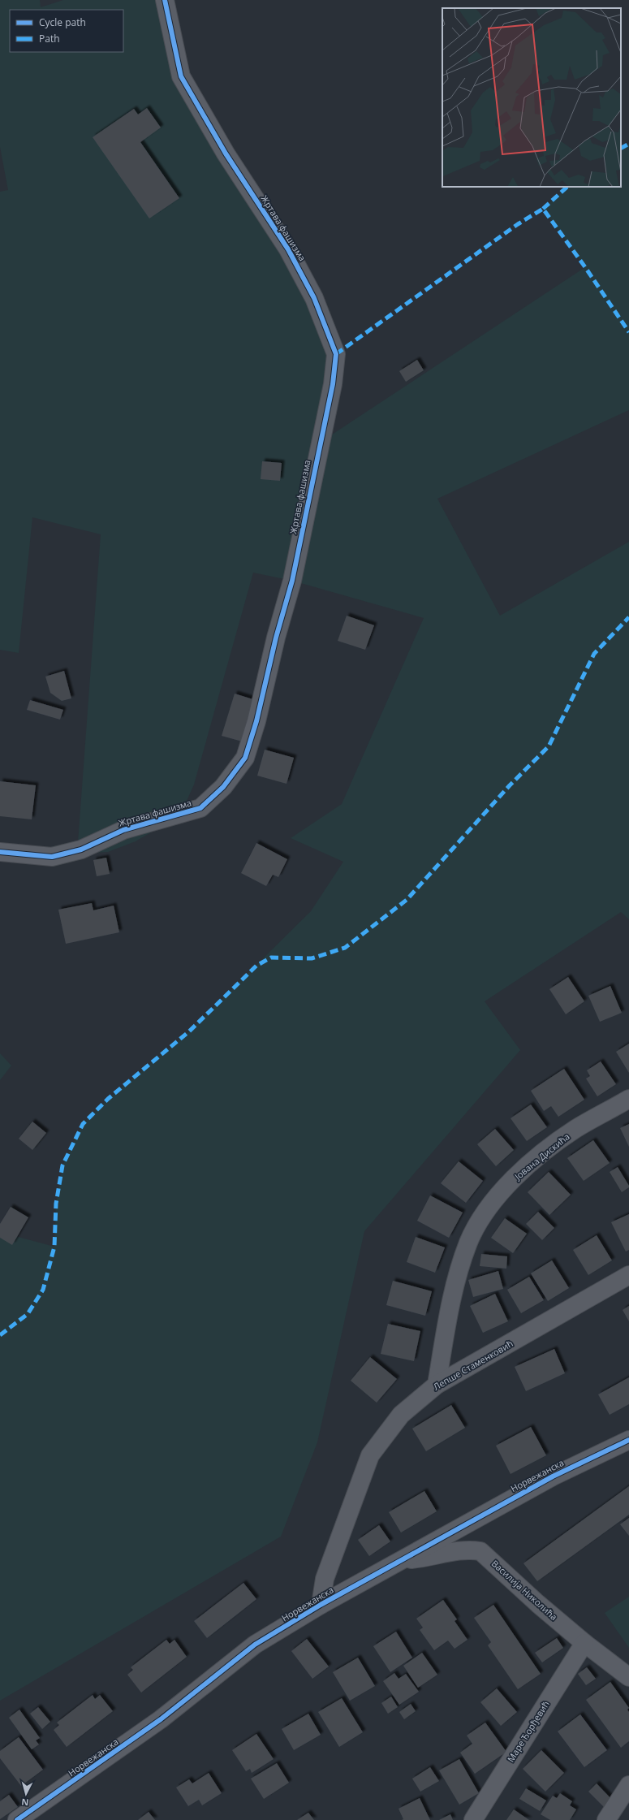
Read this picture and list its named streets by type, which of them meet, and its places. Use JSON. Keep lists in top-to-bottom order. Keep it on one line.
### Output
{"streets":{"street":["Жртава фашизма","Јована Дискића","Лепше Стаменковић","Норвежанска","Василија Николића","Маре Ђорђевић"]},"crossings":[["Јована Дискића","Лепше Стаменковић"],["Лепше Стаменковић","Норвежанска"],["Норвежанска","Василија Николића"],["Василија Николића","Маре Ђорђевић"]],"legend":["Cycle path","Path"],"north":"bottom"}
